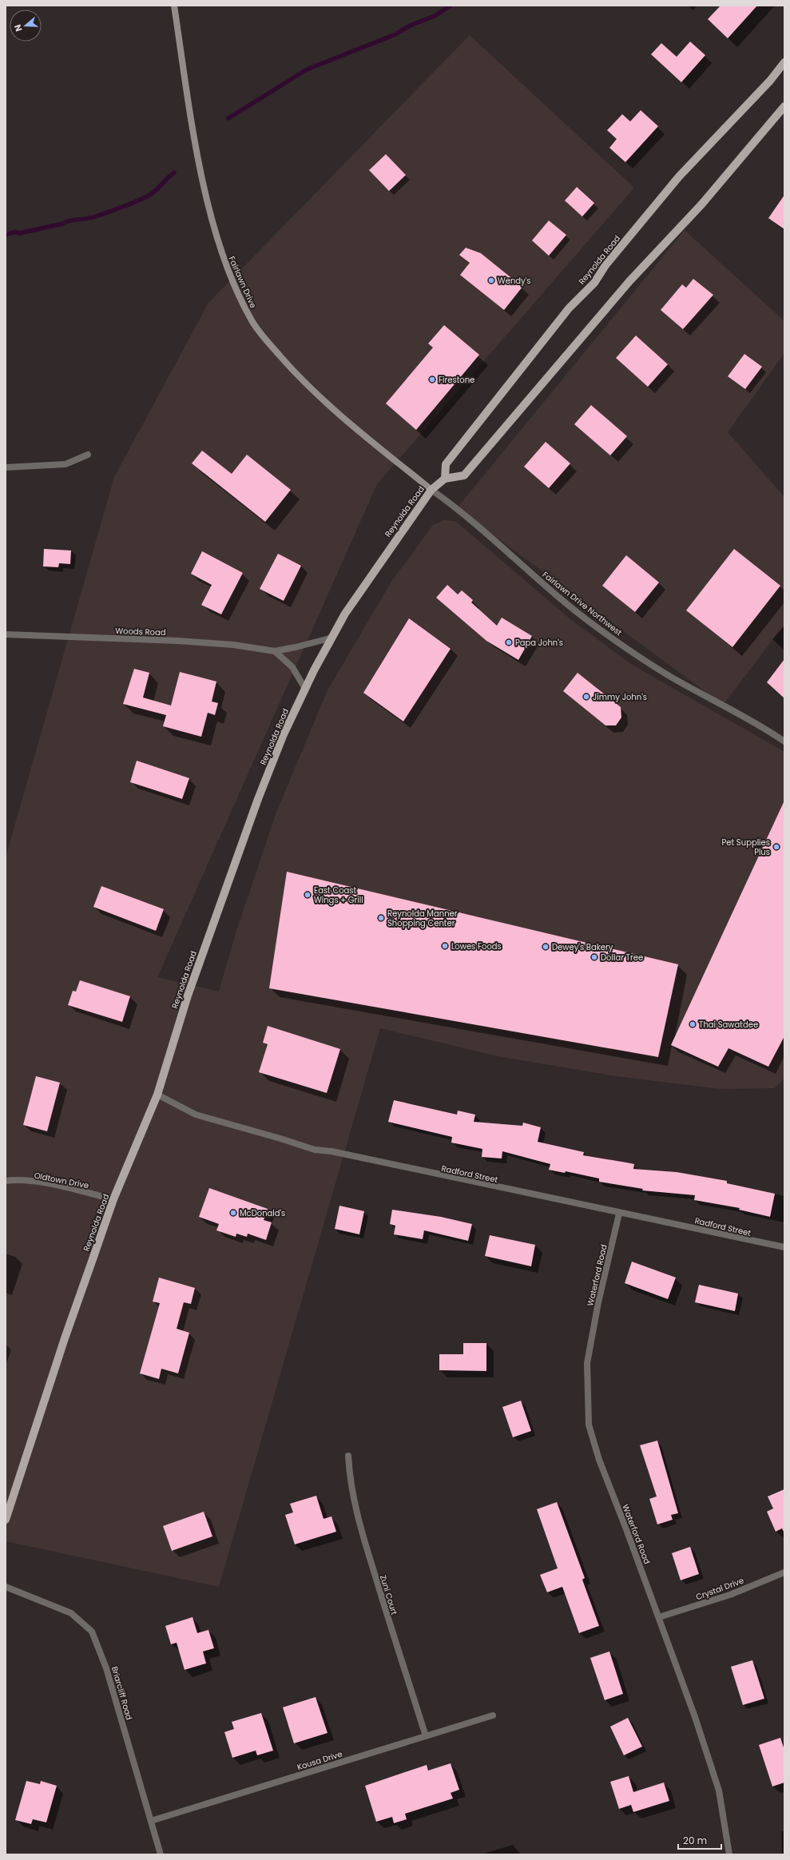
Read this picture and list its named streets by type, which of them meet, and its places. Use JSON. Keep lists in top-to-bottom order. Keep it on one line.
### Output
{"streets":{"main road":["Reynolda Road","Fairlawn Drive"],"street":["Fairlawn Drive Northwest","Woods Road","Radford Street","Oldtown Drive","Waterford Road","Crystal Drive","Zuni Court","Briarcliff Road","Kousa Drive"]},"crossings":[["Reynolda Road","Fairlawn Drive"],["Reynolda Road","Fairlawn Drive Northwest"],["Reynolda Road","Woods Road"],["Reynolda Road","Radford Street"],["Reynolda Road","Oldtown Drive"],["Fairlawn Drive","Fairlawn Drive Northwest"],["Radford Street","Waterford Road"],["Waterford Road","Crystal Drive"],["Zuni Court","Kousa Drive"],["Briarcliff Road","Kousa Drive"]],"places":["Wendy's","Firestone","Papa John's","Jimmy John's","Pet Supplies Plus","East Coast Wings + Grill","Reynolda Manner Shopping Center","Lowes Foods","Dewey's Bakery","Dollar Tree","Thai Sawatdee","McDonald's"],"scale_bar":"20 m","north":"left"}
